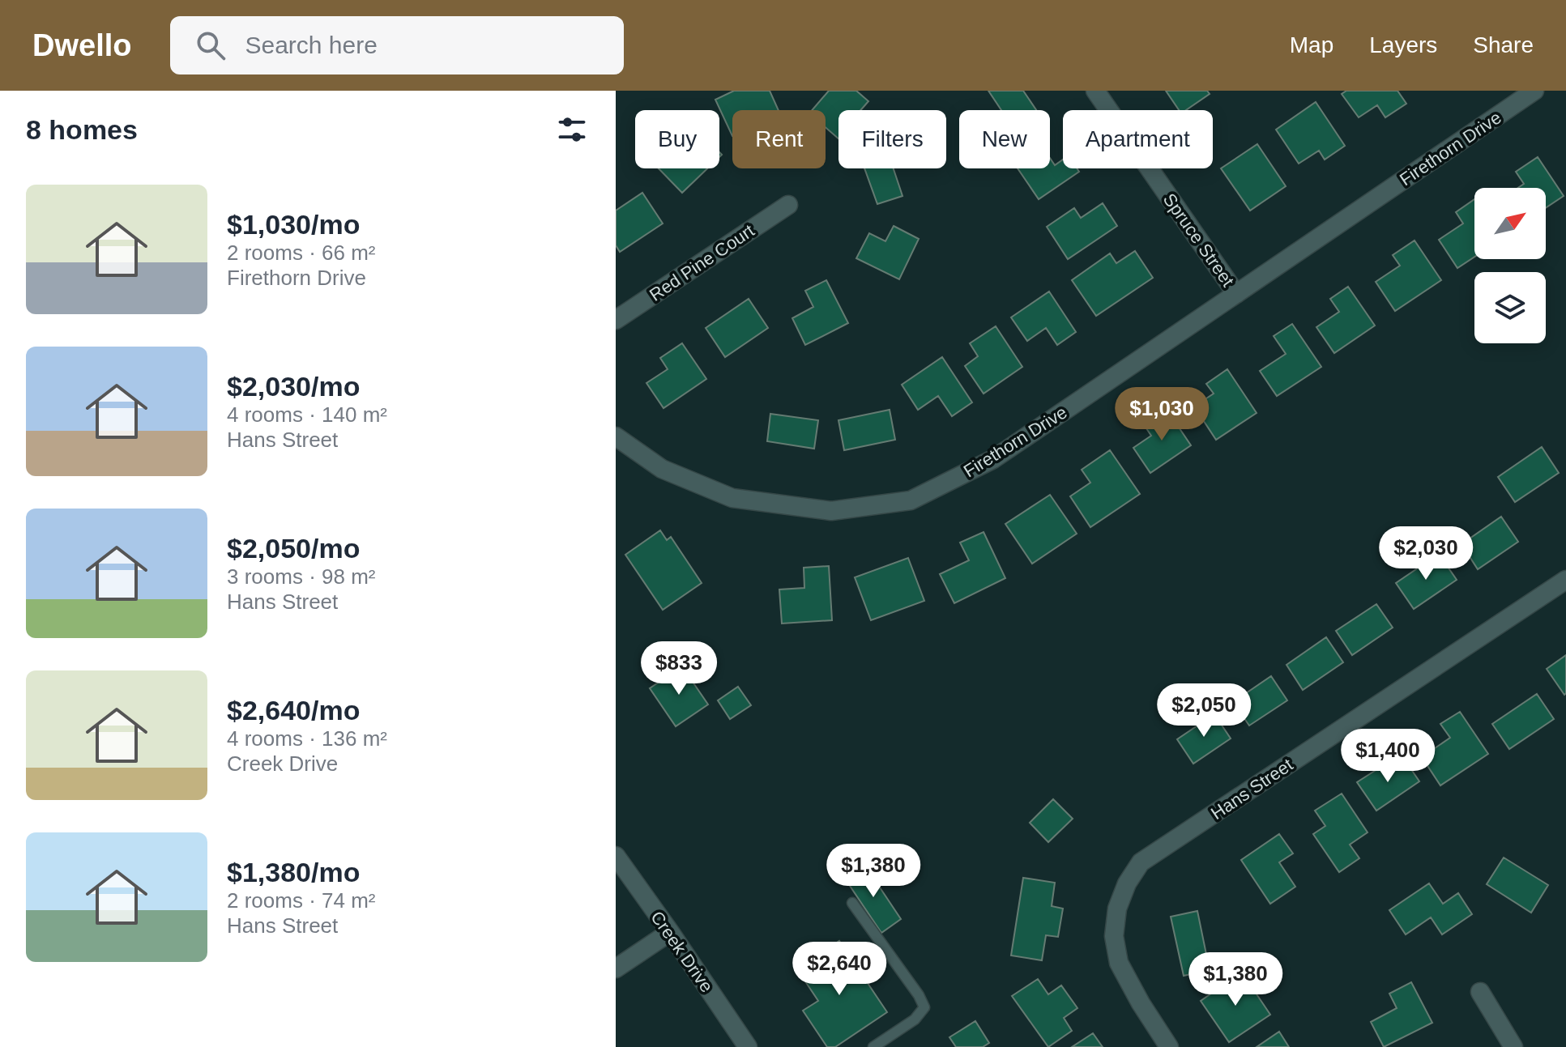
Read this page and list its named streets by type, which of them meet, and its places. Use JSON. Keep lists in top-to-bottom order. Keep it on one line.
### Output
{"streets":{"street":["Firethorn Drive","Spruce Street","Red Pine Court","Hans Street","Creek Drive"]},"crossings":[["Firethorn Drive","Spruce Street"]],"north":"top right","page":{"header":"Dwello","search":"Search here","nav":["Map","Layers","Share"],"heading":"8 homes","chip":["Buy","Rent","Filters","New","Apartment"],"list":[{"name":"$1,030/mo","note":"2 rooms · 66 m² · Firethorn Drive"},{"name":"$2,030/mo","note":"4 rooms · 140 m² · Hans Street"},{"name":"$2,050/mo","note":"3 rooms · 98 m² · Hans Street"},{"name":"$2,640/mo","note":"4 rooms · 136 m² · Creek Drive"},{"name":"$1,380/mo","note":"2 rooms · 74 m² · Hans Street"}],"price":["$1,030","$2,030","$833","$2,050","$1,400","$1,380","$2,640","$1,380"]}}
